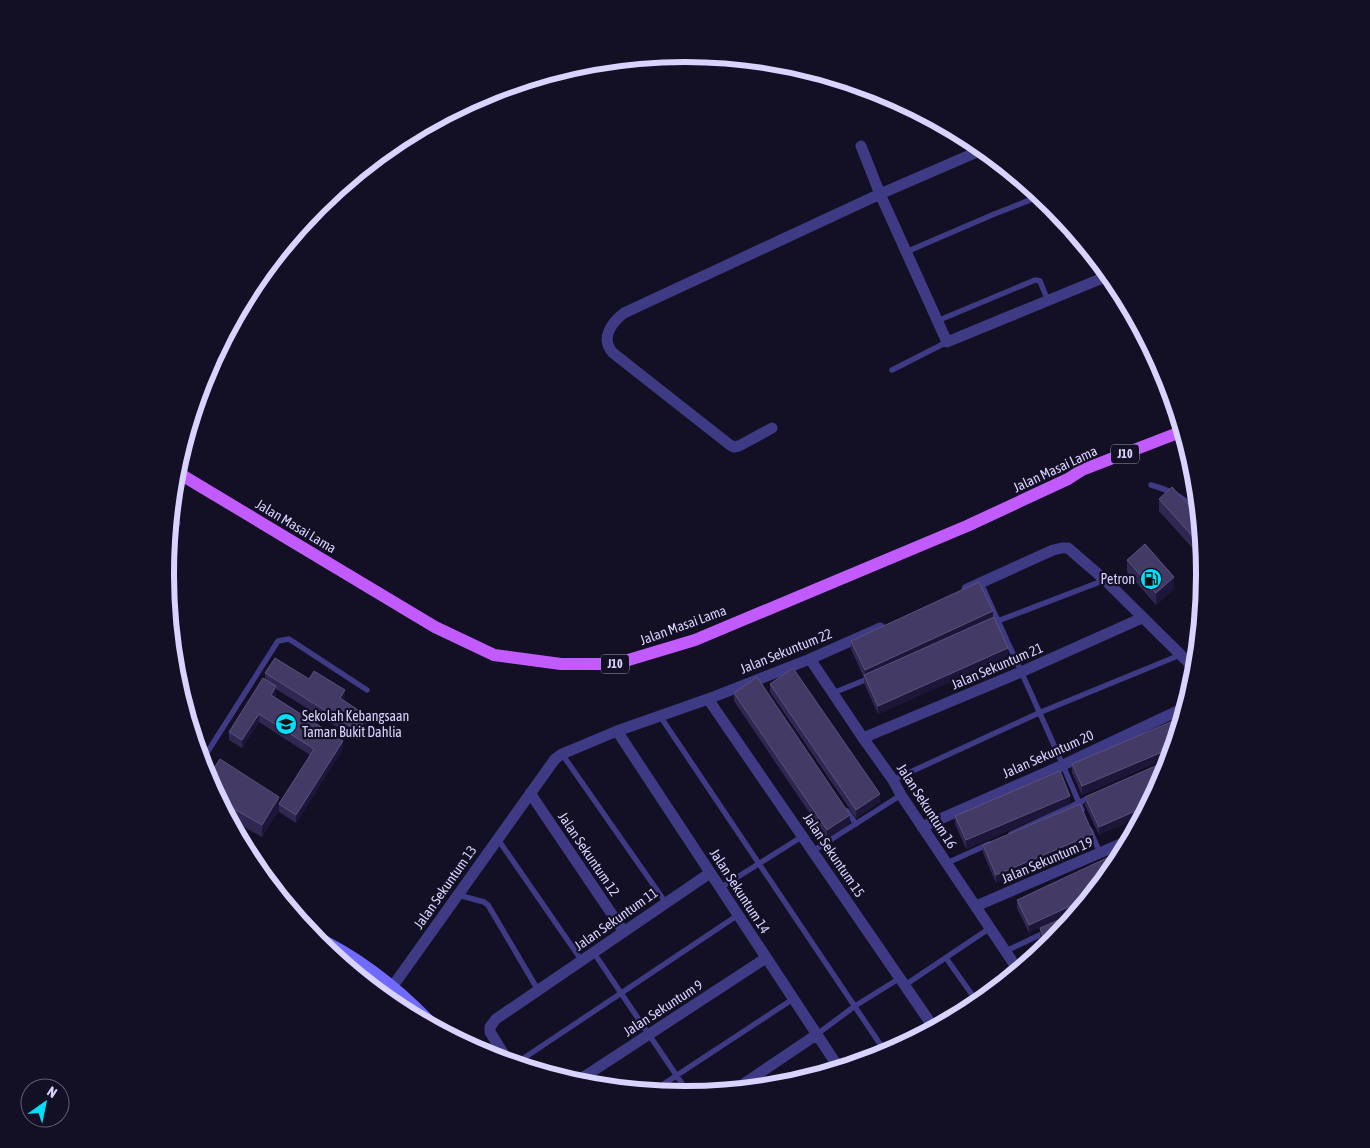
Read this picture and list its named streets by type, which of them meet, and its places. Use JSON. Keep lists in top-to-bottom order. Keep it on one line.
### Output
{"streets":{"main road":["J10","Jalan Masai Lama"],"street":["Jalan Sekuntum 22","Jalan Sekuntum 21","Jalan Sekuntum 20","Jalan Sekuntum 16","Jalan Sekuntum 12","Jalan Sekuntum 15","Jalan Sekuntum 19","Jalan Sekuntum 13","Jalan Sekuntum 14","Jalan Sekuntum 11","Jalan Sekuntum 9"]},"crossings":[["Jalan Sekuntum 22","Jalan Sekuntum 16"],["Jalan Sekuntum 22","Jalan Sekuntum 12"],["Jalan Sekuntum 22","Jalan Sekuntum 15"],["Jalan Sekuntum 22","Jalan Sekuntum 13"],["Jalan Sekuntum 22","Jalan Sekuntum 14"],["Jalan Sekuntum 21","Jalan Sekuntum 16"],["Jalan Sekuntum 20","Jalan Sekuntum 16"],["Jalan Sekuntum 16","Jalan Sekuntum 19"],["Jalan Sekuntum 12","Jalan Sekuntum 13"],["Jalan Sekuntum 12","Jalan Sekuntum 11"],["Jalan Sekuntum 14","Jalan Sekuntum 11"],["Jalan Sekuntum 14","Jalan Sekuntum 9"]],"places":{"fuel station":["Petron"],"school or university":["Sekolah Kebangsaan Taman Bukit Dahlia"]},"north":"top right"}
